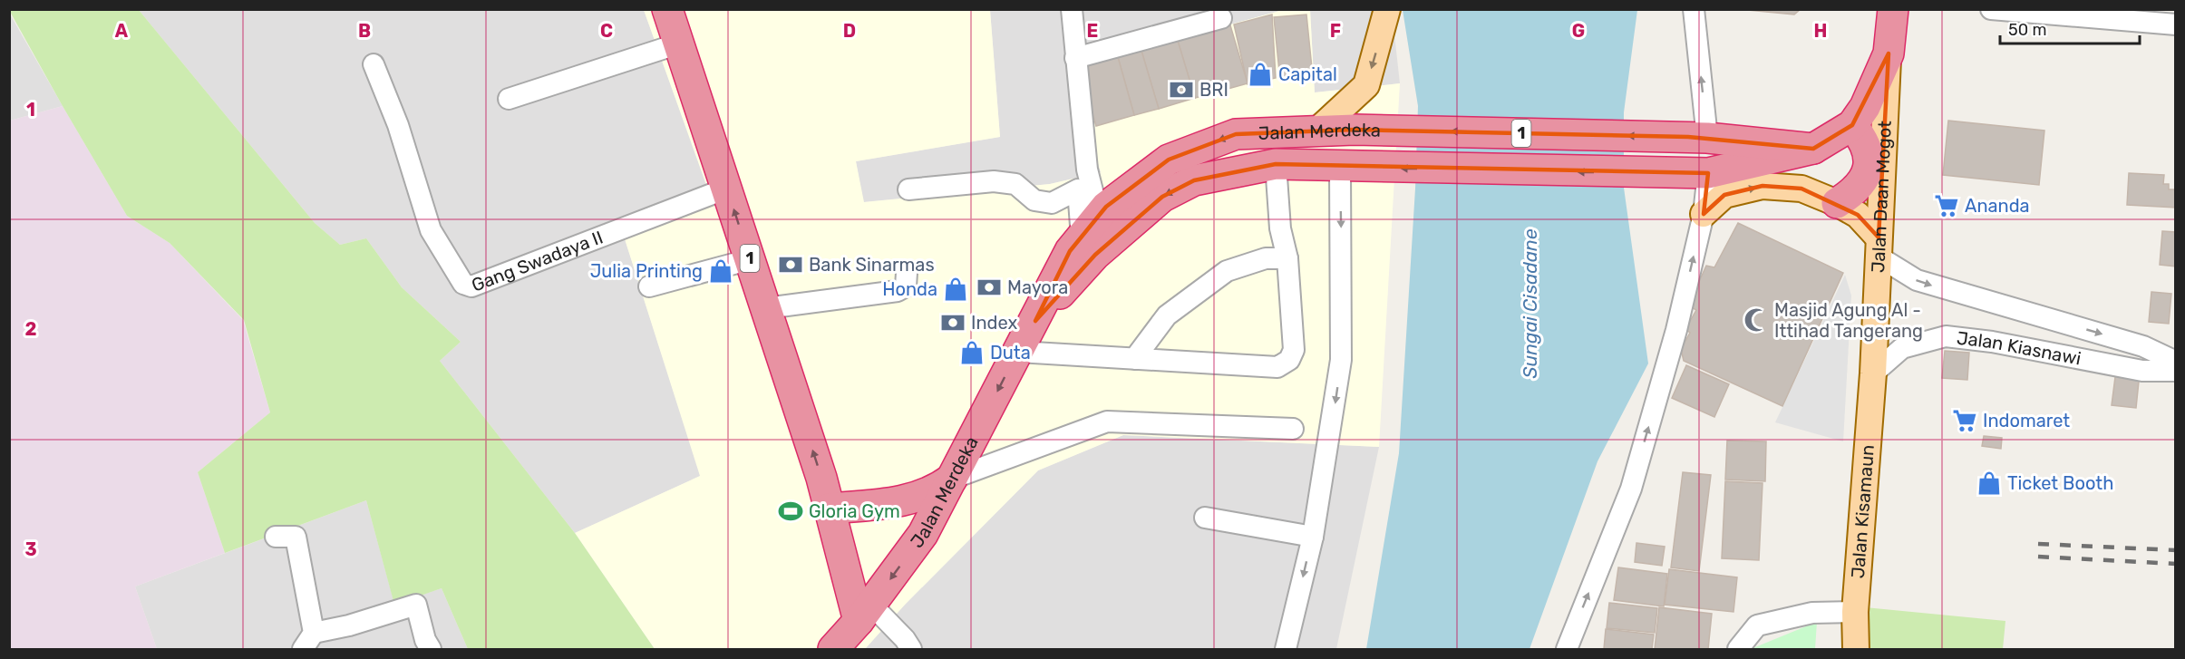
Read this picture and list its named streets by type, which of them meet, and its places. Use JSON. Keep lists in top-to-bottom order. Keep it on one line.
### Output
{"streets":{"highway":["Jalan Merdeka","1","Jalan Daan Mogot"],"main road":["Jalan Kisamaun"],"street":["Gang Swadaya II","Jalan Kiasnawi"]},"crossings":[["Jalan Merdeka","1"],["Jalan Merdeka","Jalan Daan Mogot"],["1","Jalan Daan Mogot"],["1","Gang Swadaya II"],["Jalan Daan Mogot","Jalan Kiasnawi"],["Jalan Daan Mogot","Jalan Kisamaun"],["Jalan Kiasnawi","Jalan Kisamaun"]],"one_way":["Jalan Merdeka","Jalan Kiasnawi"],"water":["Sungai Cisadane"],"places":{"shop":["Capital","Julia Printing","Honda","Duta","Ticket Booth"],"bank":["BRI","Bank Sinarmas","Mayora","Index"],"supermarket":["Ananda","Indomaret"],"mosque":["Masjid Agung Al - Ittihad Tangerang"],"sports":["Gloria Gym"]},"scale_bar":"50 m","grid":{"columns":["A","B","C","D","E","F","G","H"],"rows":["1","2","3"]}}
